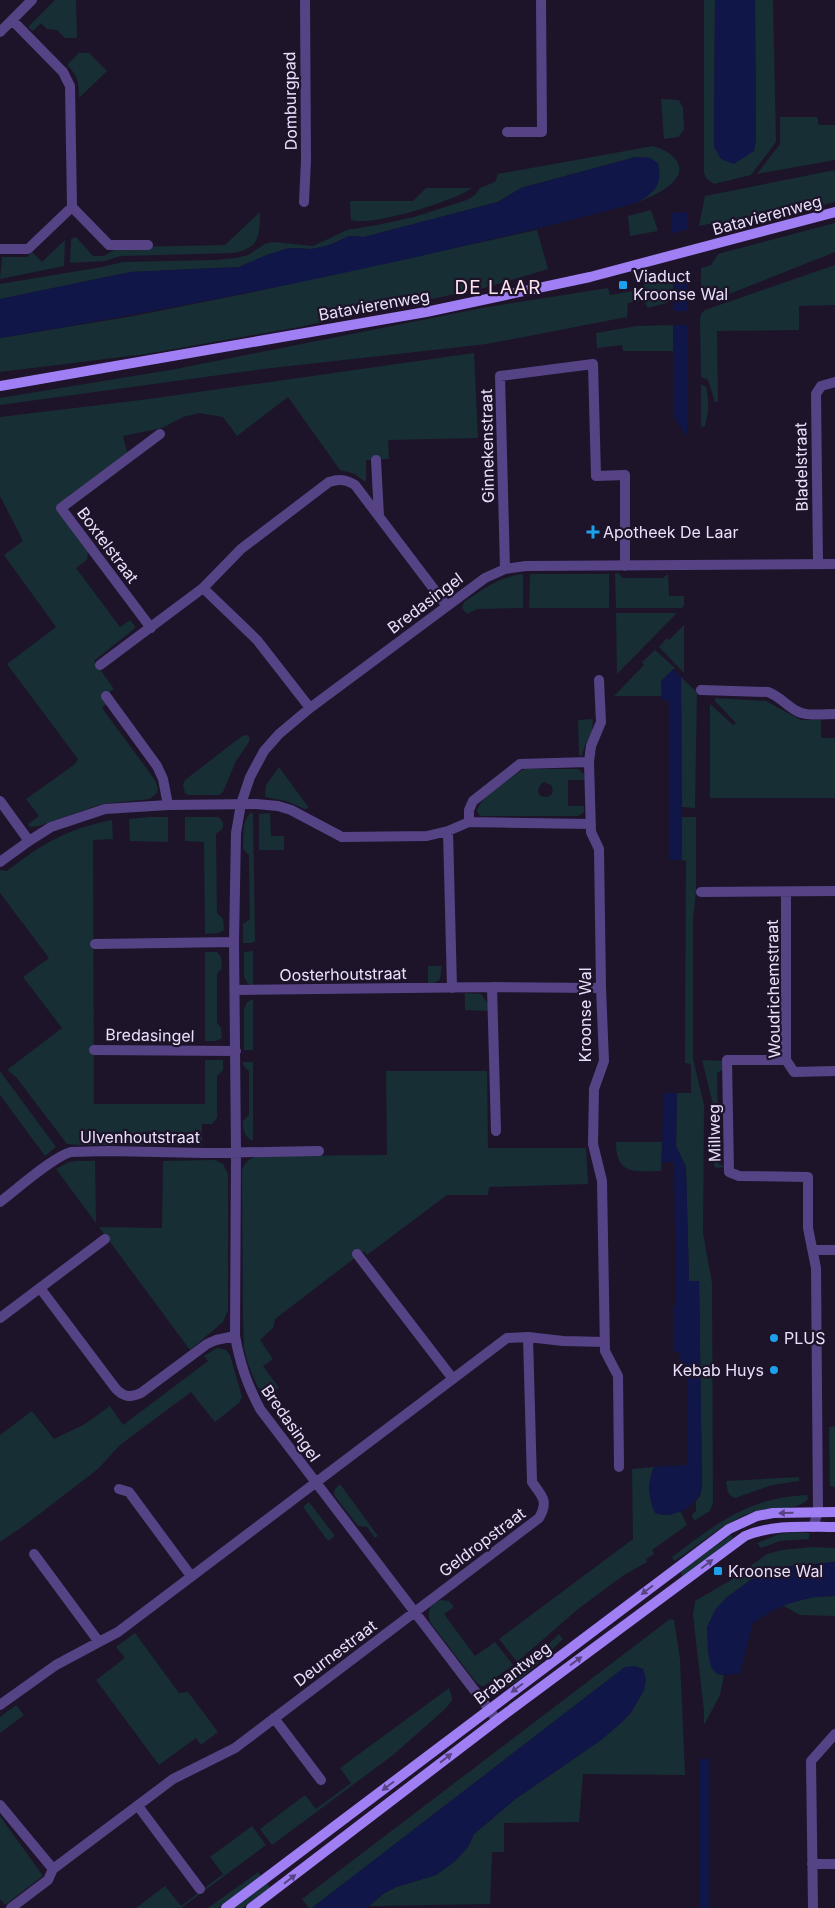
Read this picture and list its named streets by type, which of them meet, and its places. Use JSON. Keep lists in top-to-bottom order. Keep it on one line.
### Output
{"streets":{"street":["Domburgpad","Batavierenweg","Ginnekenstraat","Bladelstraat","Boxtelstraat","Bredasingel","Oosterhoutstraat","Woudrichemstraat","Kroonse Wal","Millweg","Ulvenhoutstraat","Geldropstraat","Deurnestraat","Brabantweg"]},"crossings":[["Ginnekenstraat","Bredasingel"],["Bladelstraat","Bredasingel"],["Bredasingel","Oosterhoutstraat"],["Bredasingel","Ulvenhoutstraat"],["Bredasingel","Geldropstraat"],["Bredasingel","Deurnestraat"],["Bredasingel","Brabantweg"],["Oosterhoutstraat","Kroonse Wal"],["Woudrichemstraat","Millweg"],["Millweg","Brabantweg"],["Geldropstraat","Deurnestraat"]],"districts":["DE LAAR"],"places":{"transit":["Viaduct Kroonse Wal","Kroonse Wal"],"health":["Apotheek De Laar"],"other":["PLUS","Kebab Huys"]}}
